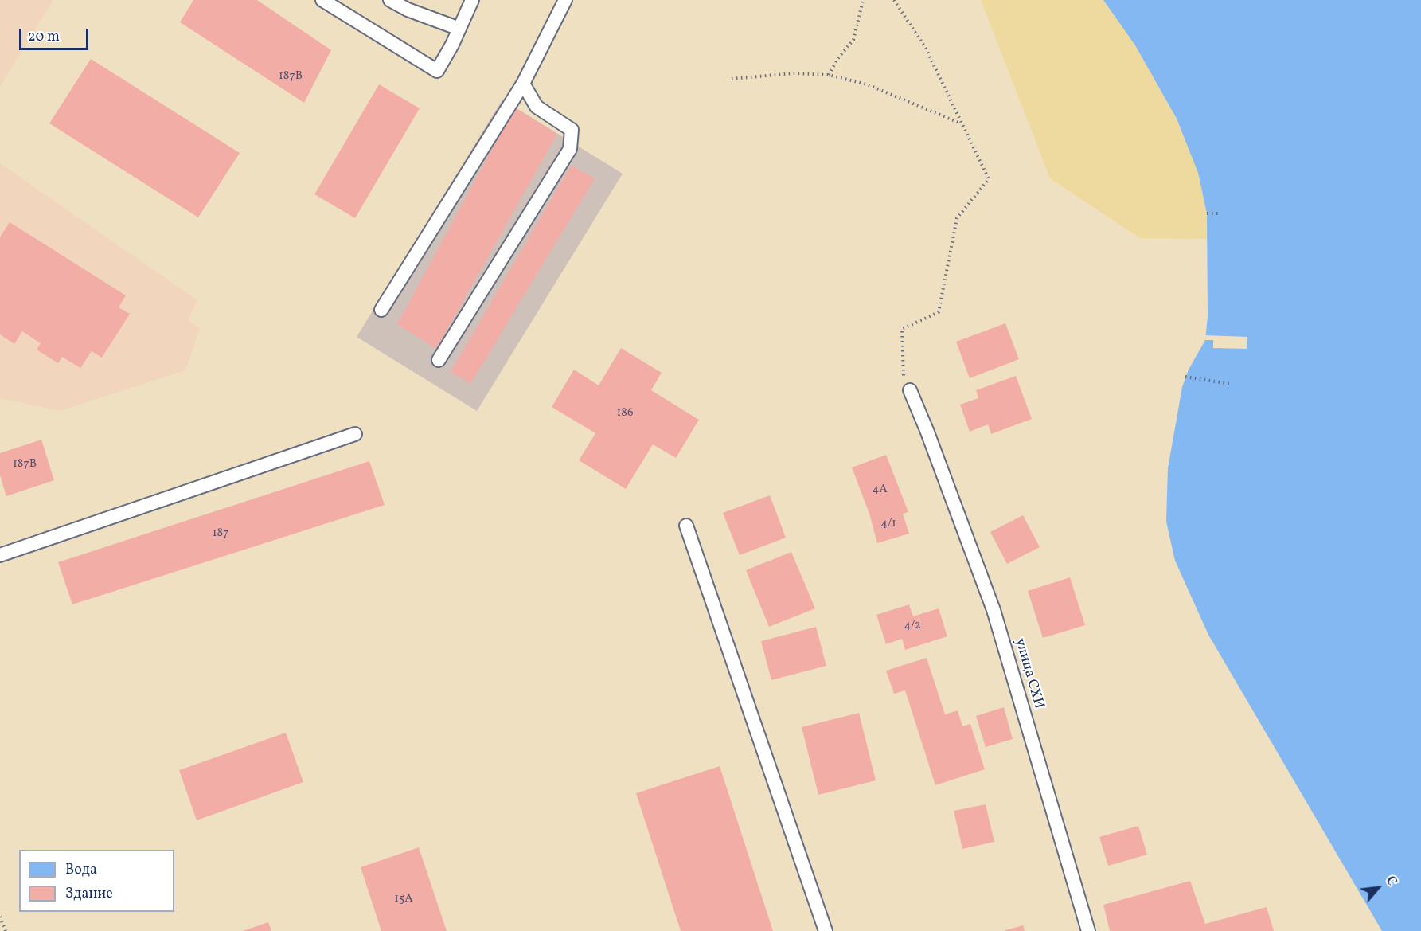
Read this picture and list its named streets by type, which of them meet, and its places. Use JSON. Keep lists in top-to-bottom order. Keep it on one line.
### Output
{"streets":{"lane":["улица СХИ"]},"house_numbers":["187В","186","187В","4А","4/1","187","4/2","15А"],"legend":["Вода","Здание"],"scale_bar":"20 m","north":"top right"}
